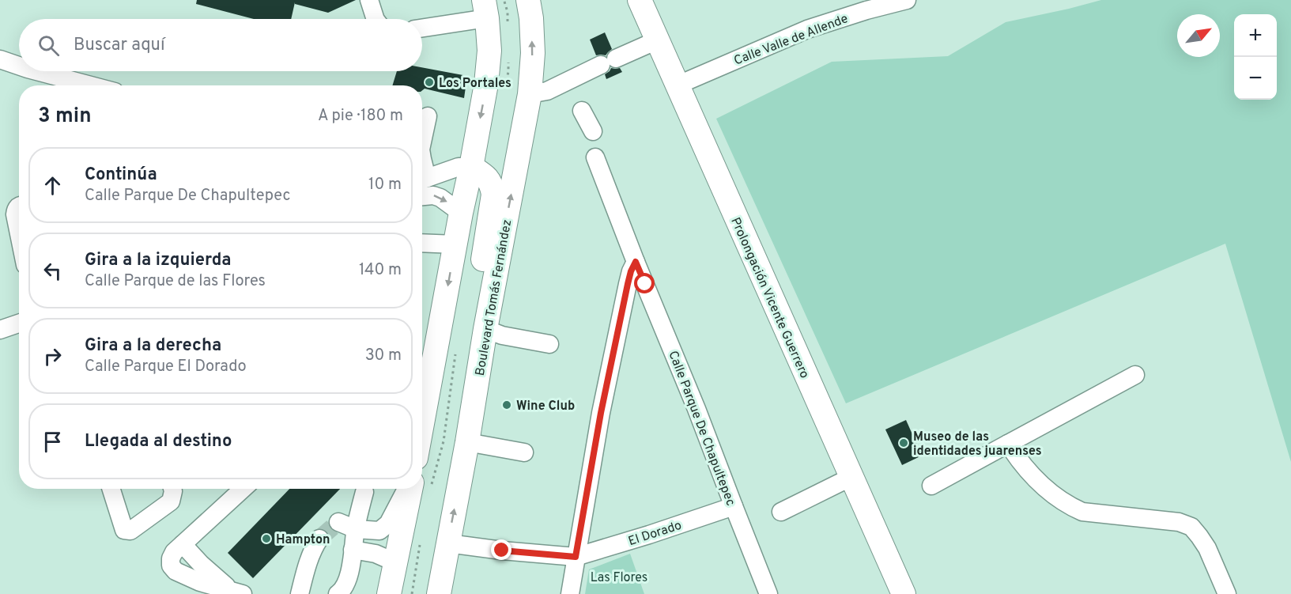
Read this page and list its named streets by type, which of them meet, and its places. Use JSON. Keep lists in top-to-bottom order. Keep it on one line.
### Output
{"streets":{"main road":["Boulevard Tomás Fernández","Prolongación Vicente Guerrero"],"street":["Calle Valle de Allende","Calle Parque De Chapultepec","El Dorado"]},"crossings":[["Calle Valle de Allende","Prolongación Vicente Guerrero"],["Calle Parque De Chapultepec","El Dorado"]],"parks":["Las Flores"],"places":["Los Portales","Wine Club","Museo de las identidades juarenses","Hampton"],"north":"top right","page":{"map_buttons":["+","−"],"search":"Buscar aquí","heading":["3 min","A pie · 180 m"],"list":[["Continúa","Calle Parque De Chapultepec","10 m"],["Gira a la izquierda","Calle Parque de las Flores","140 m"],["Gira a la derecha","Calle Parque El Dorado","30 m"],"Llegada al destino"]}}
